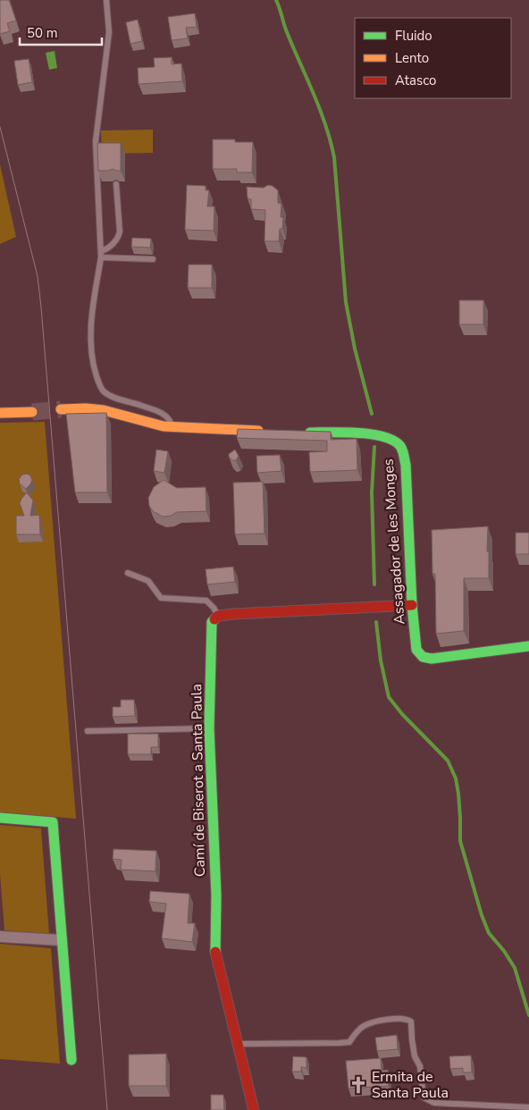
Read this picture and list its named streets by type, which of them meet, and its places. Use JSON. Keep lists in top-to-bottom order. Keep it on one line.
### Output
{"streets":{"street":["Assagador de les Monges","Camí de Biserot a Santa Paula"]},"places":{"church":["Ermita de Santa Paula"]},"legend":["Fluido","Lento","Atasco"],"scale_bar":"50 m"}
